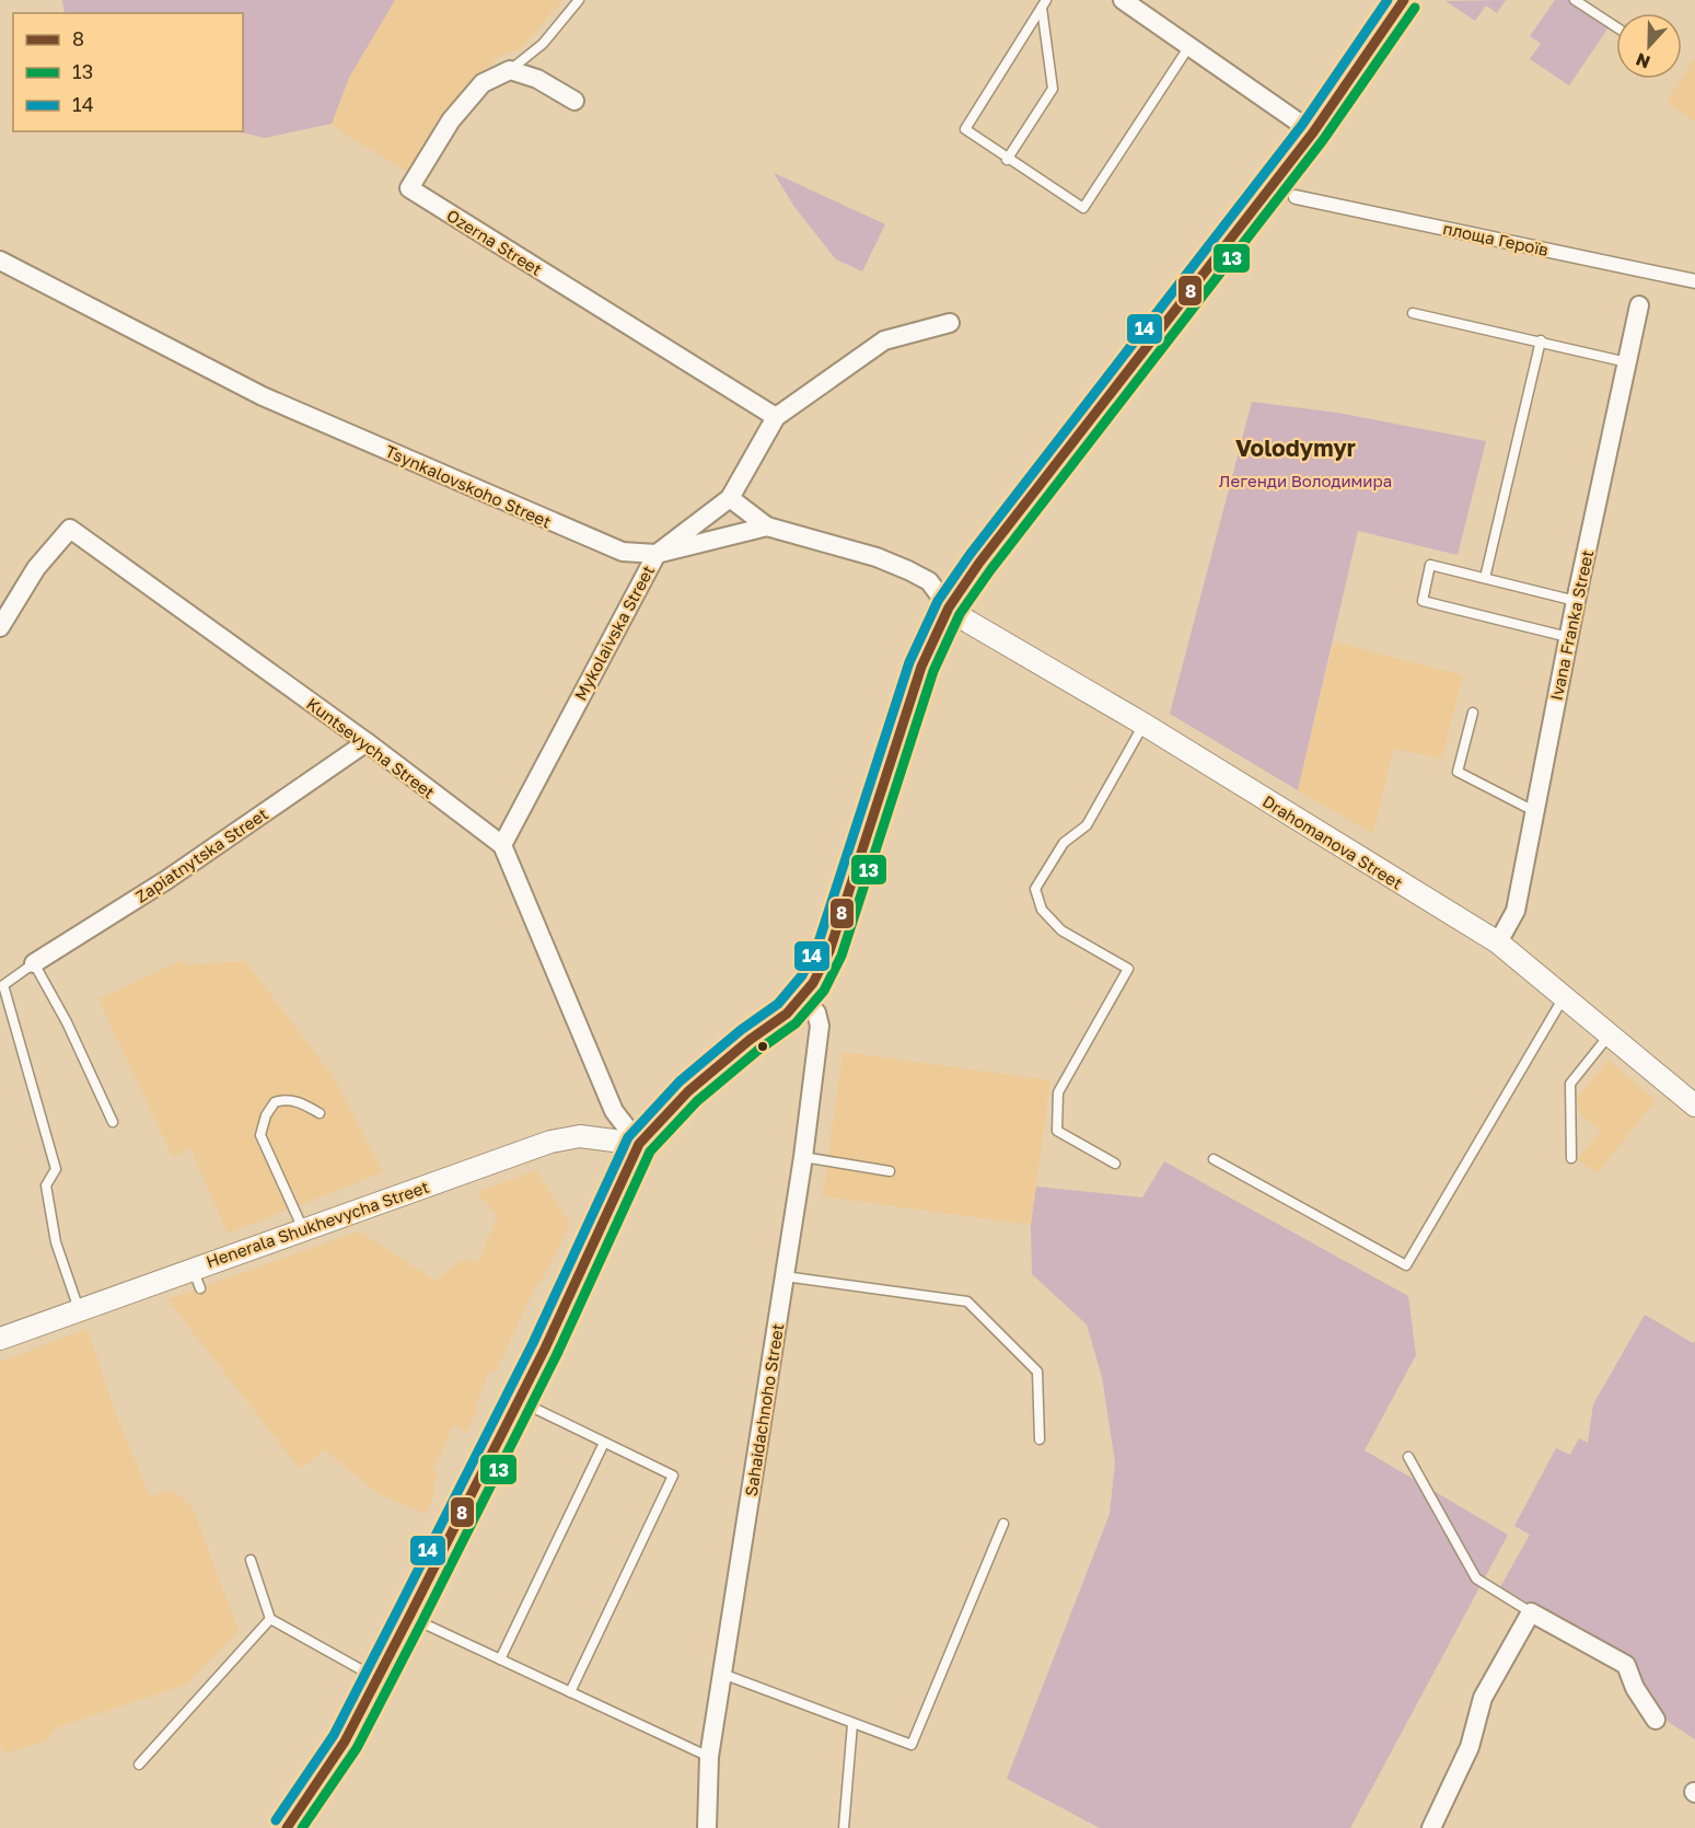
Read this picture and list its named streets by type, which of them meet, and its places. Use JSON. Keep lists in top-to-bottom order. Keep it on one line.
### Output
{"streets":{"street":["площа Героїв","Ozerna Street","Tsynkalovskoho Street","Ivana Franka Street","Mykolaivska Street","Kuntsevycha Street","Drahomanova Street","Zapiatnytska Street","Henerala Shukhevycha Street","Sahaidachnoho Street"]},"crossings":[["Ozerna Street","Mykolaivska Street"],["Tsynkalovskoho Street","Mykolaivska Street"],["Tsynkalovskoho Street","Drahomanova Street"],["Ivana Franka Street","Drahomanova Street"],["Mykolaivska Street","Kuntsevycha Street"],["Kuntsevycha Street","Zapiatnytska Street"]],"districts":["Volodymyr"],"parks":["Легенди Володимира"],"lines":["transit line 8","transit line 14","transit line 13"],"legend":["8","13","14"],"north":"bottom"}
